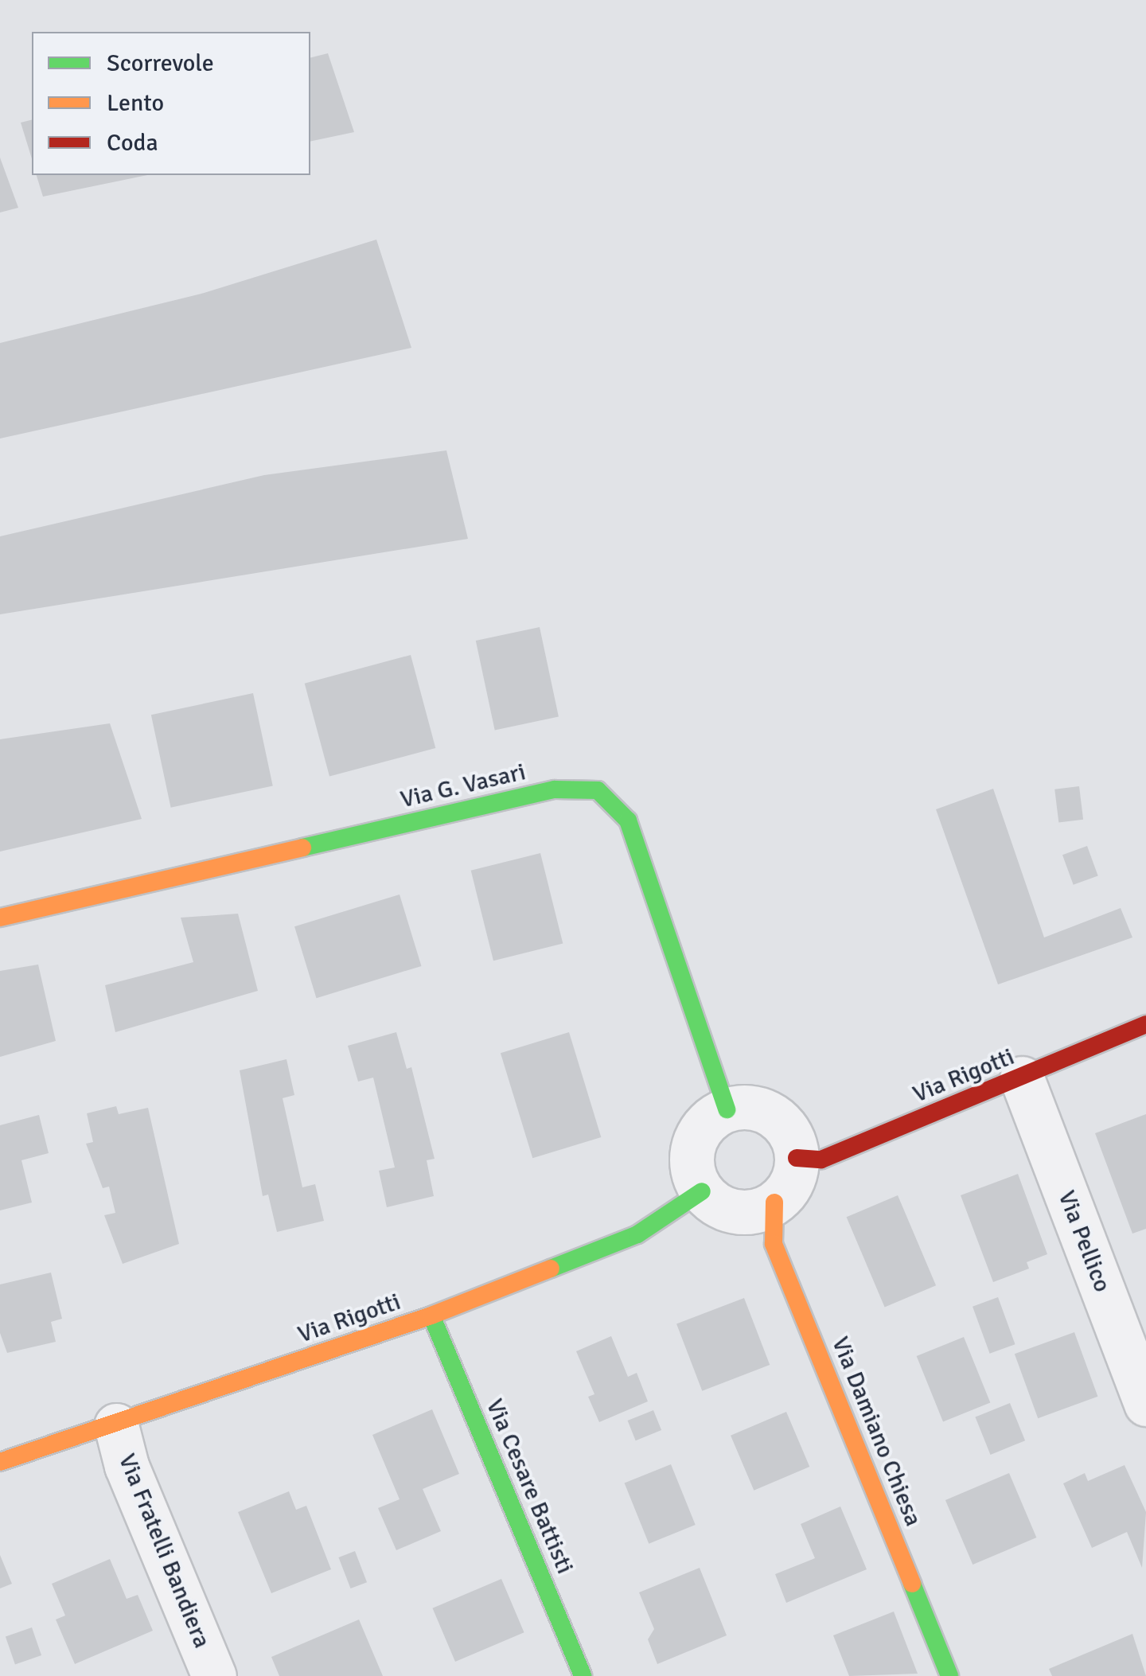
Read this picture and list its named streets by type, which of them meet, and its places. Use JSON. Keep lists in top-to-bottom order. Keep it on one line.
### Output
{"streets":{"street":["Via G. Vasari","Via Rigotti","Via Pellico","Via Damiano Chiesa","Via Cesare Battisti","Via Fratelli Bandiera"]},"crossings":[["Via G. Vasari","Via Rigotti"],["Via G. Vasari","Via Damiano Chiesa"],["Via Rigotti","Via Pellico"],["Via Rigotti","Via Damiano Chiesa"],["Via Rigotti","Via Cesare Battisti"],["Via Rigotti","Via Fratelli Bandiera"]],"legend":["Scorrevole","Lento","Coda"]}
